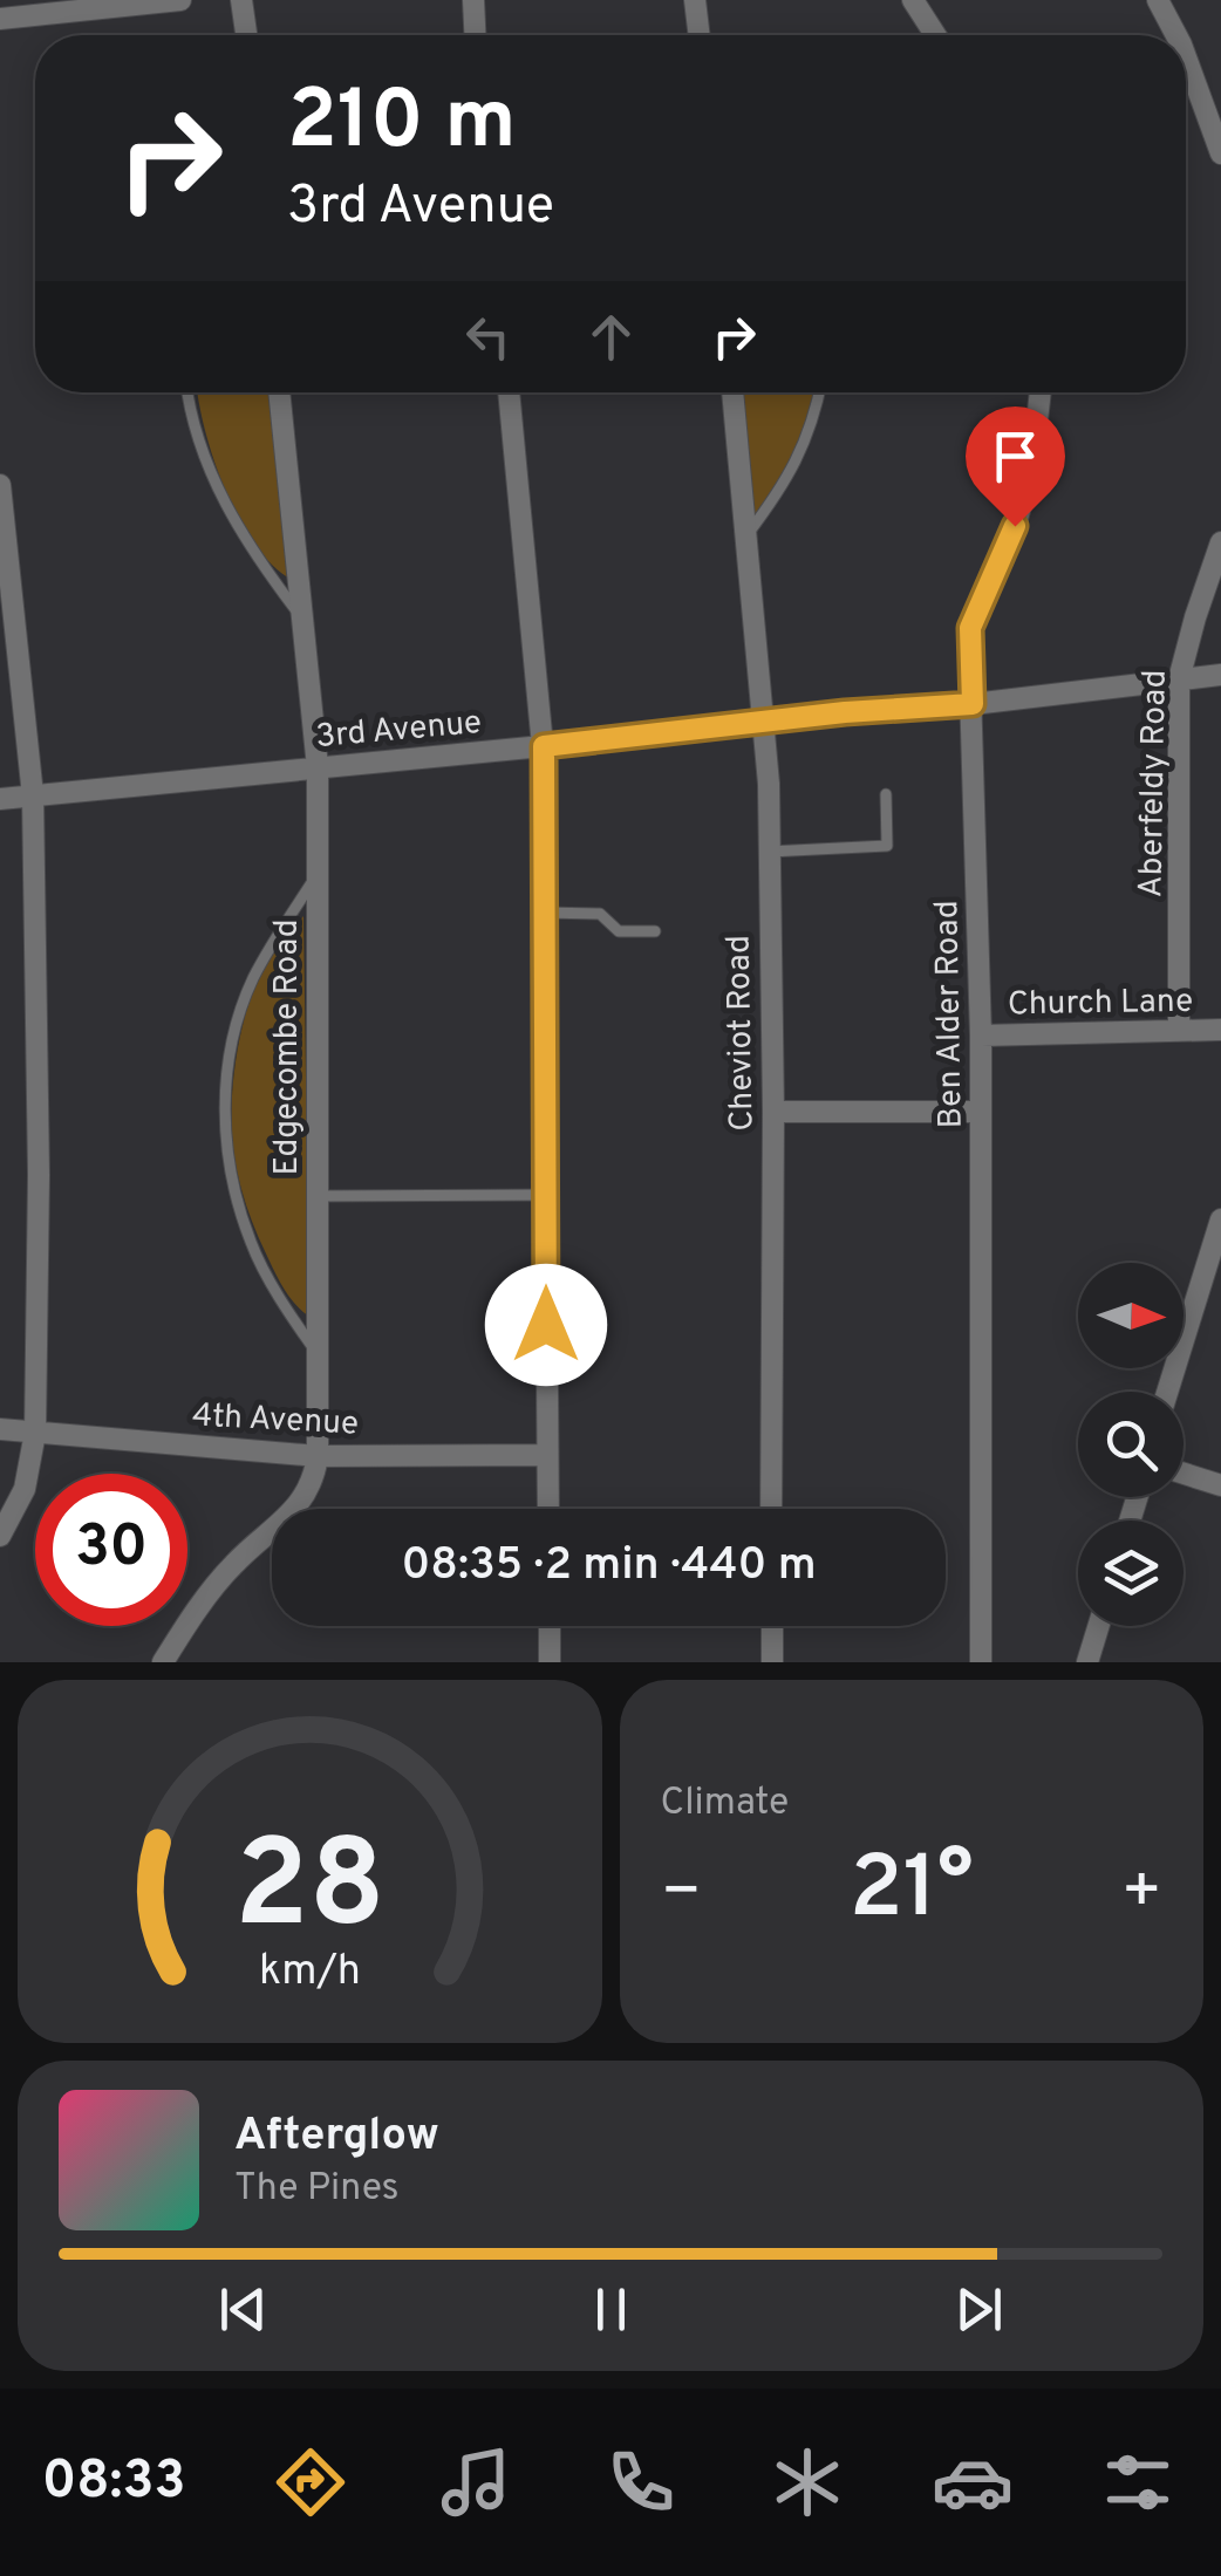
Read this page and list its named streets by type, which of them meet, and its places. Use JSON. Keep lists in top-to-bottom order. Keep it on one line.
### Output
{"streets":{"street":["3rd Avenue","Aberfeldy Road","Church Lane","Ben Alder Road","Cheviot Road","Edgecombe Road","4th Avenue"]},"crossings":[["3rd Avenue","Aberfeldy Road"],["3rd Avenue","Ben Alder Road"],["3rd Avenue","Cheviot Road"],["3rd Avenue","Edgecombe Road"],["Aberfeldy Road","Church Lane"],["Church Lane","Ben Alder Road"],["Edgecombe Road","4th Avenue"]],"north":"right","page":{"turn":["210 m","3rd Avenue"],"limit":"30","trip":"08:35 · 2 min · 440 m","tile":"Climate","heat":["−","21°","+"],"song":["Afterglow","The Pines"],"tabs":"08:33","gauge":["28","km/h"]}}
